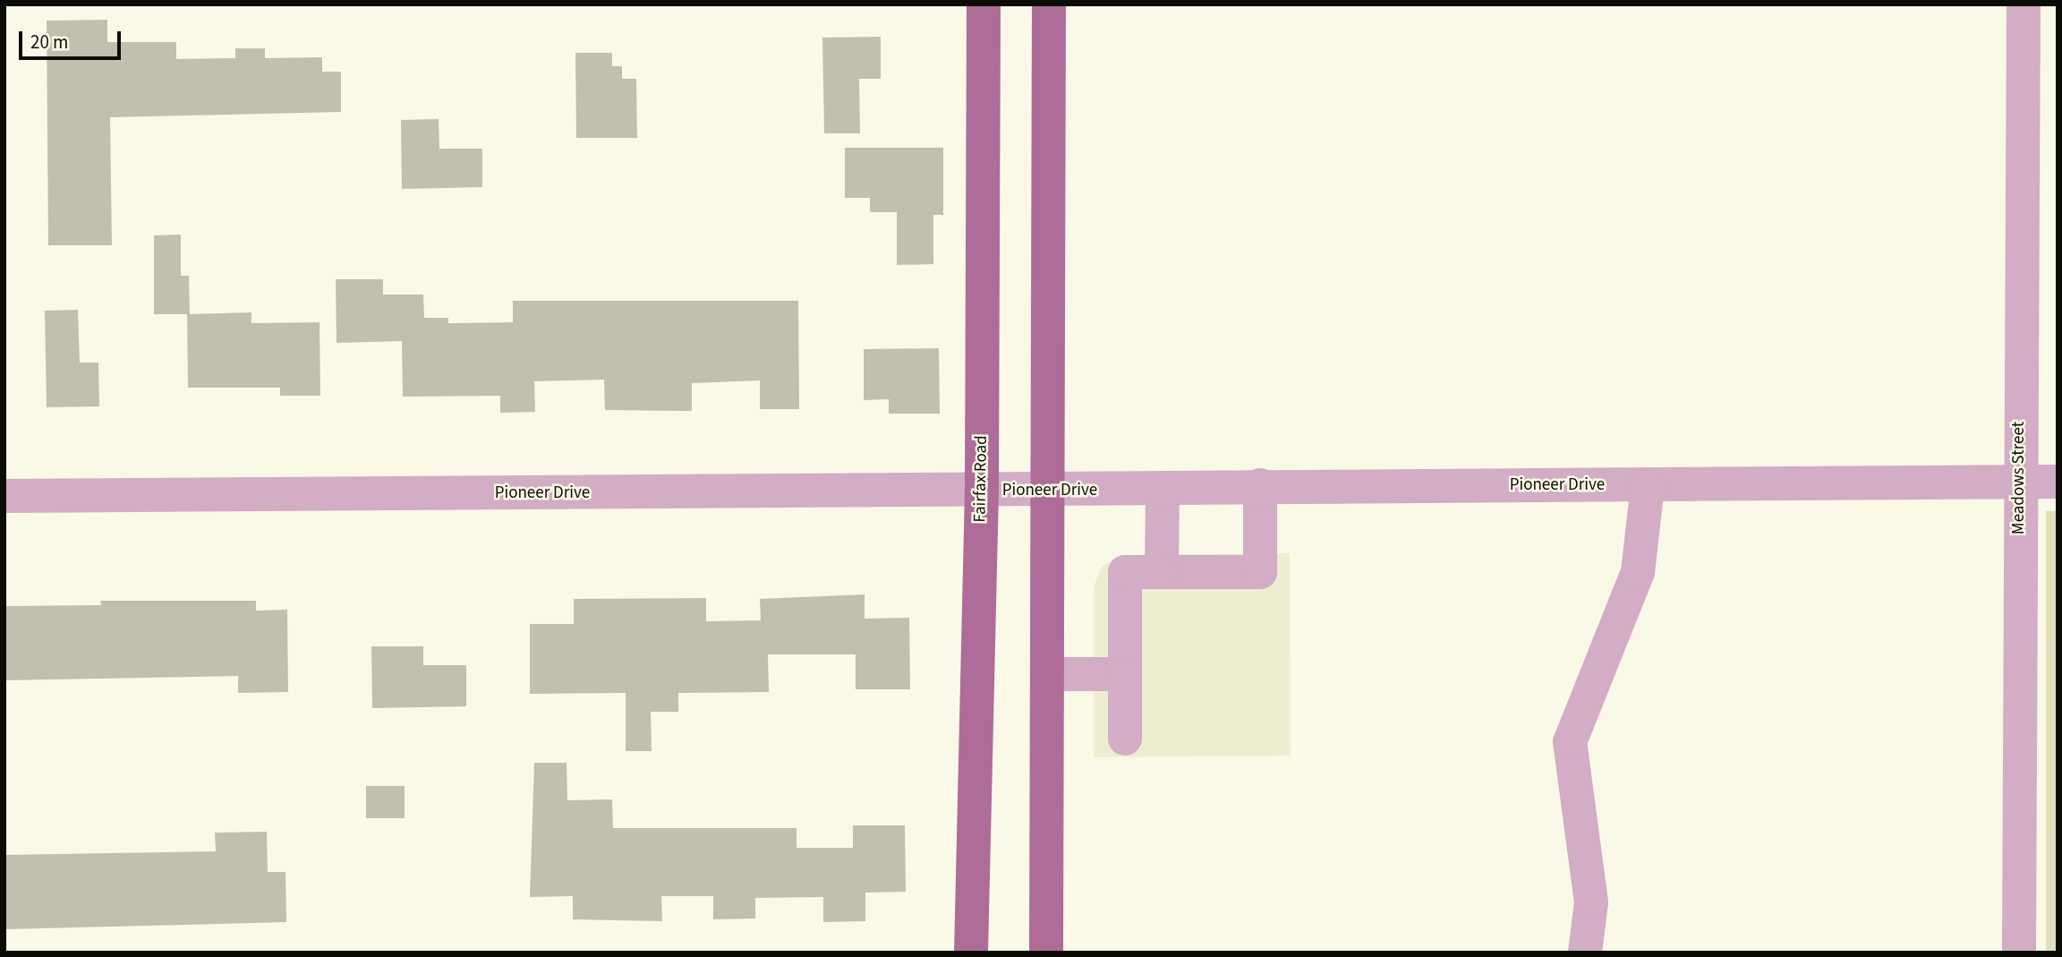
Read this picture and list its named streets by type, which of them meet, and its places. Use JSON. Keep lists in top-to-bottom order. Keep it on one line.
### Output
{"streets":{"main road":["Fairfax Road"],"street":["Meadows Street","Pioneer Drive"]},"crossings":[["Meadows Street","Pioneer Drive"],["Fairfax Road","Pioneer Drive"]],"scale_bar":"20 m"}
